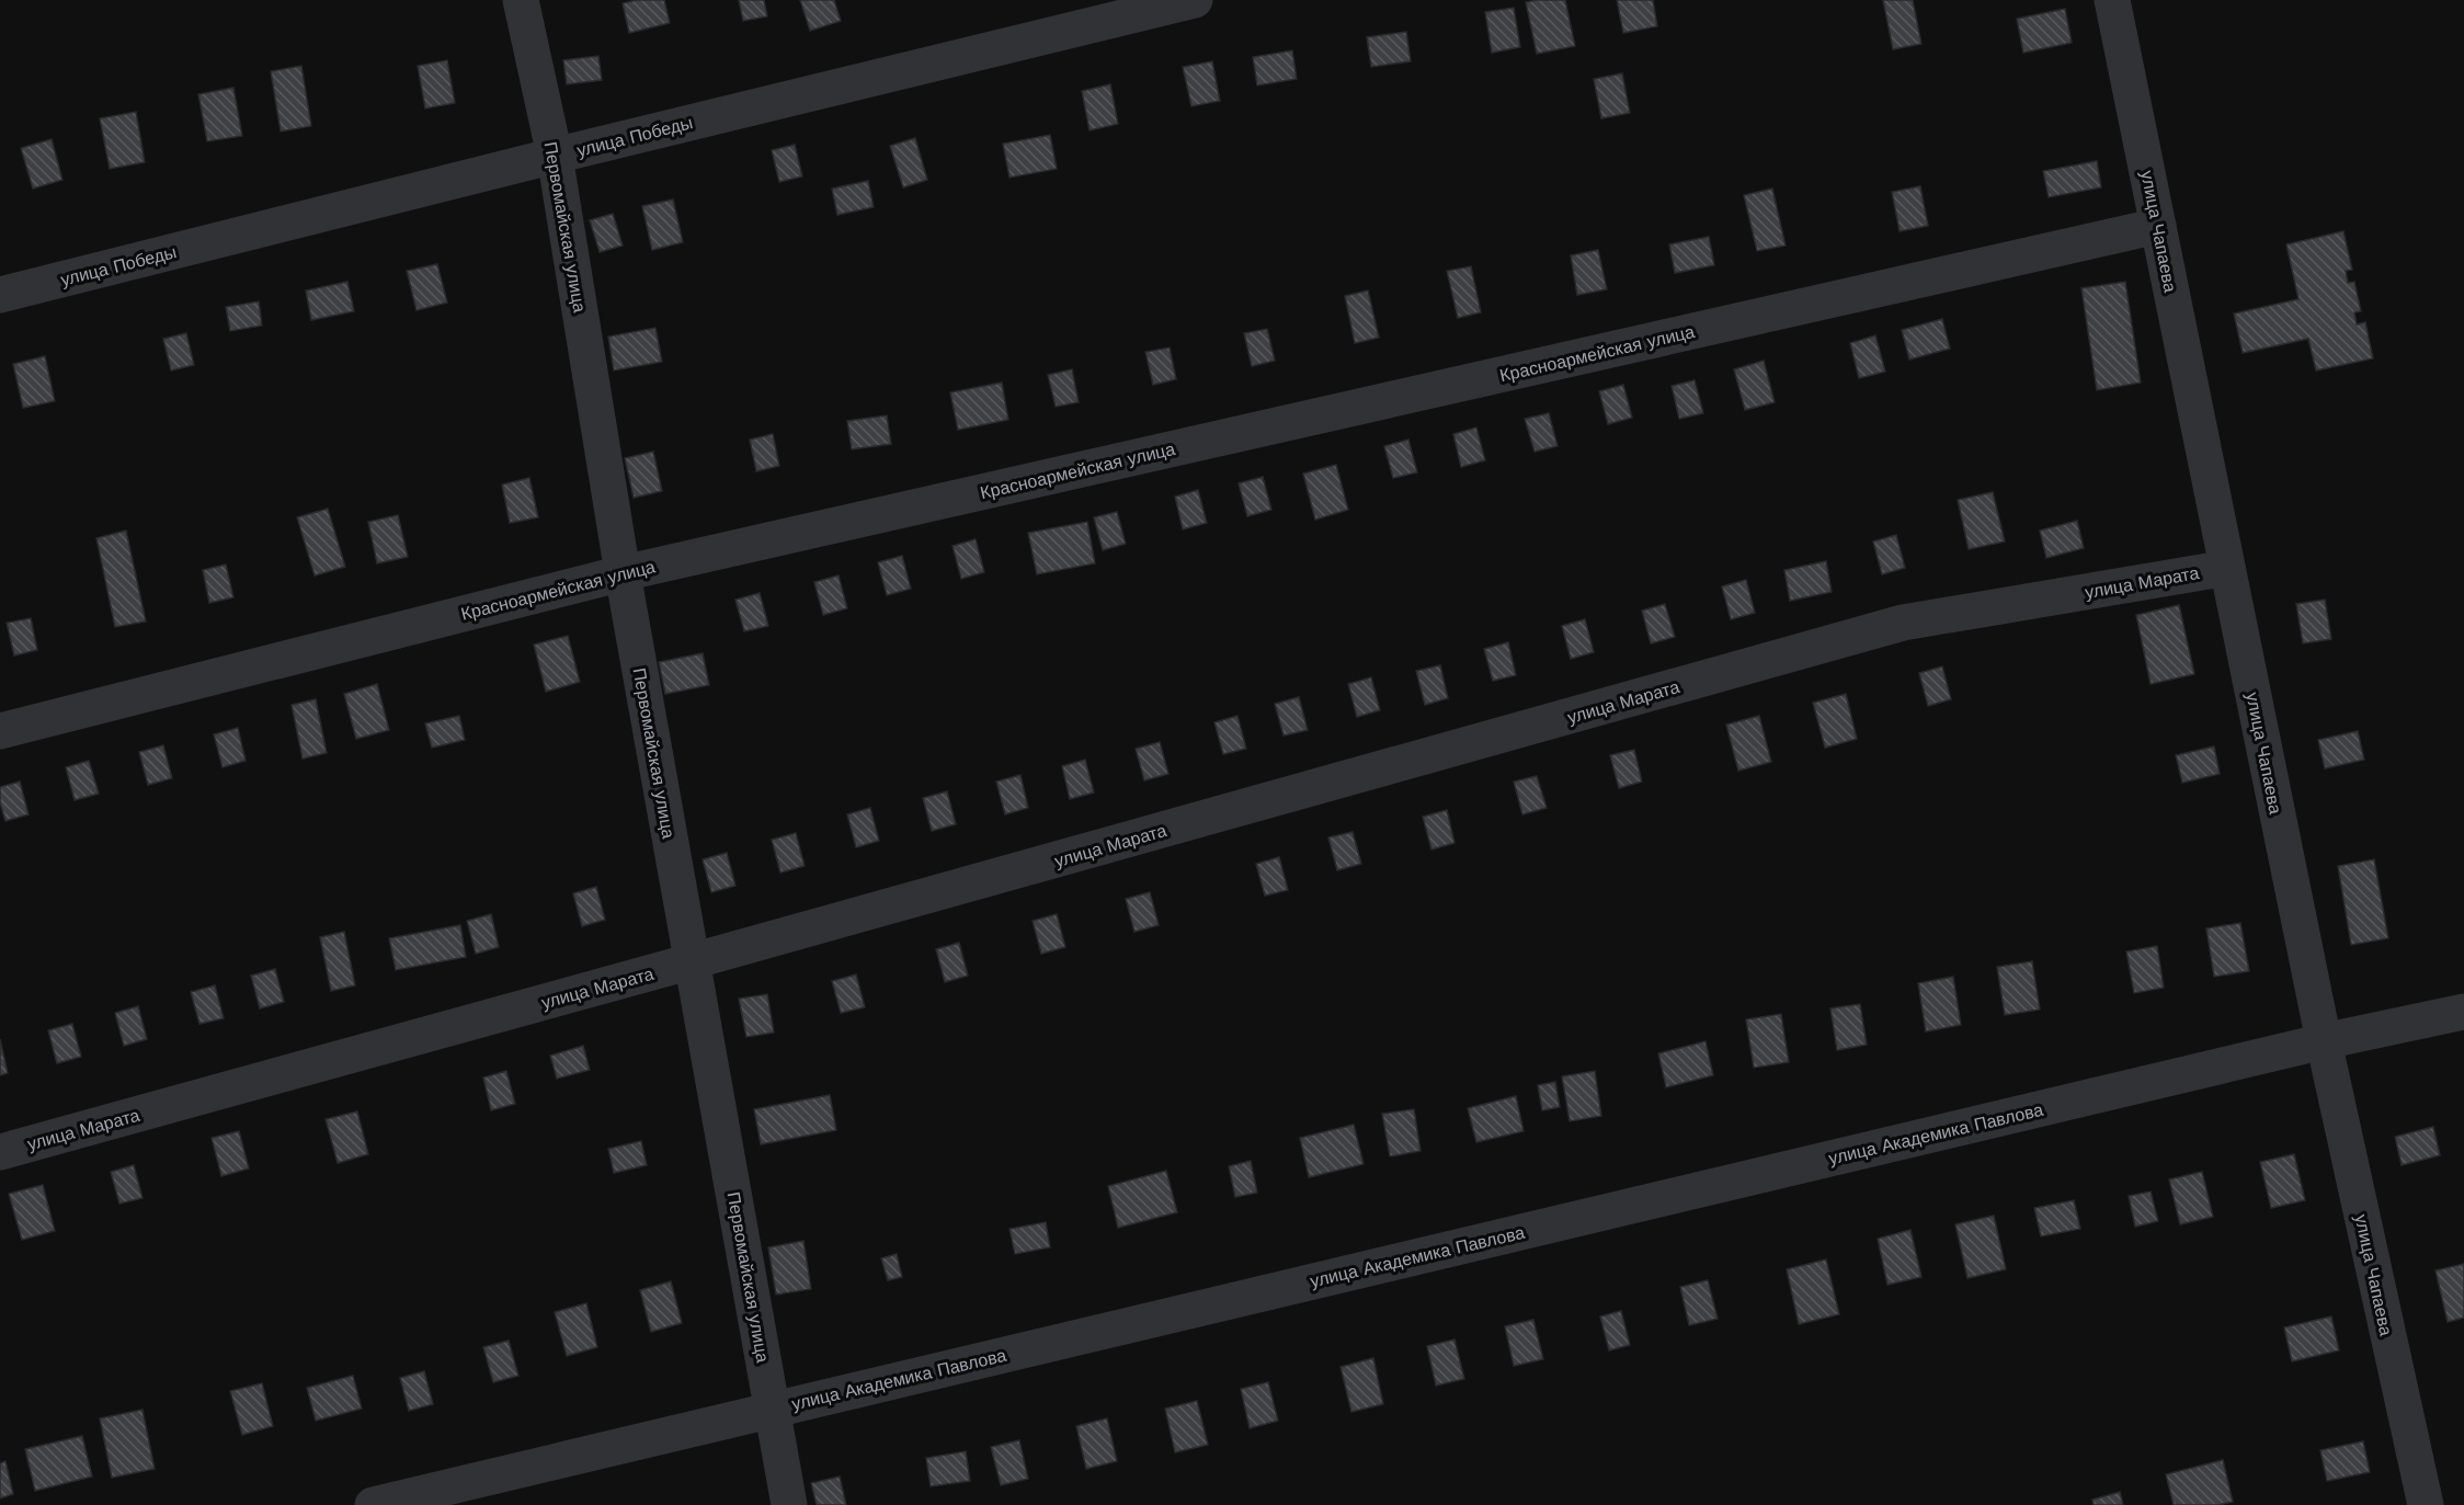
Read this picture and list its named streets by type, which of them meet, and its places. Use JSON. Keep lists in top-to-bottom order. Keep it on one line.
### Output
{"streets":{"street":["улица Победы","Первомайская улица","улица Чапаева","Красноармейская улица","улица Марата","улица Академика Павлова"]},"crossings":[["улица Победы","Первомайская улица"],["Первомайская улица","Красноармейская улица"],["Первомайская улица","улица Марата"],["Первомайская улица","улица Академика Павлова"],["улица Чапаева","Красноармейская улица"],["улица Чапаева","улица Марата"],["улица Чапаева","улица Академика Павлова"]]}
